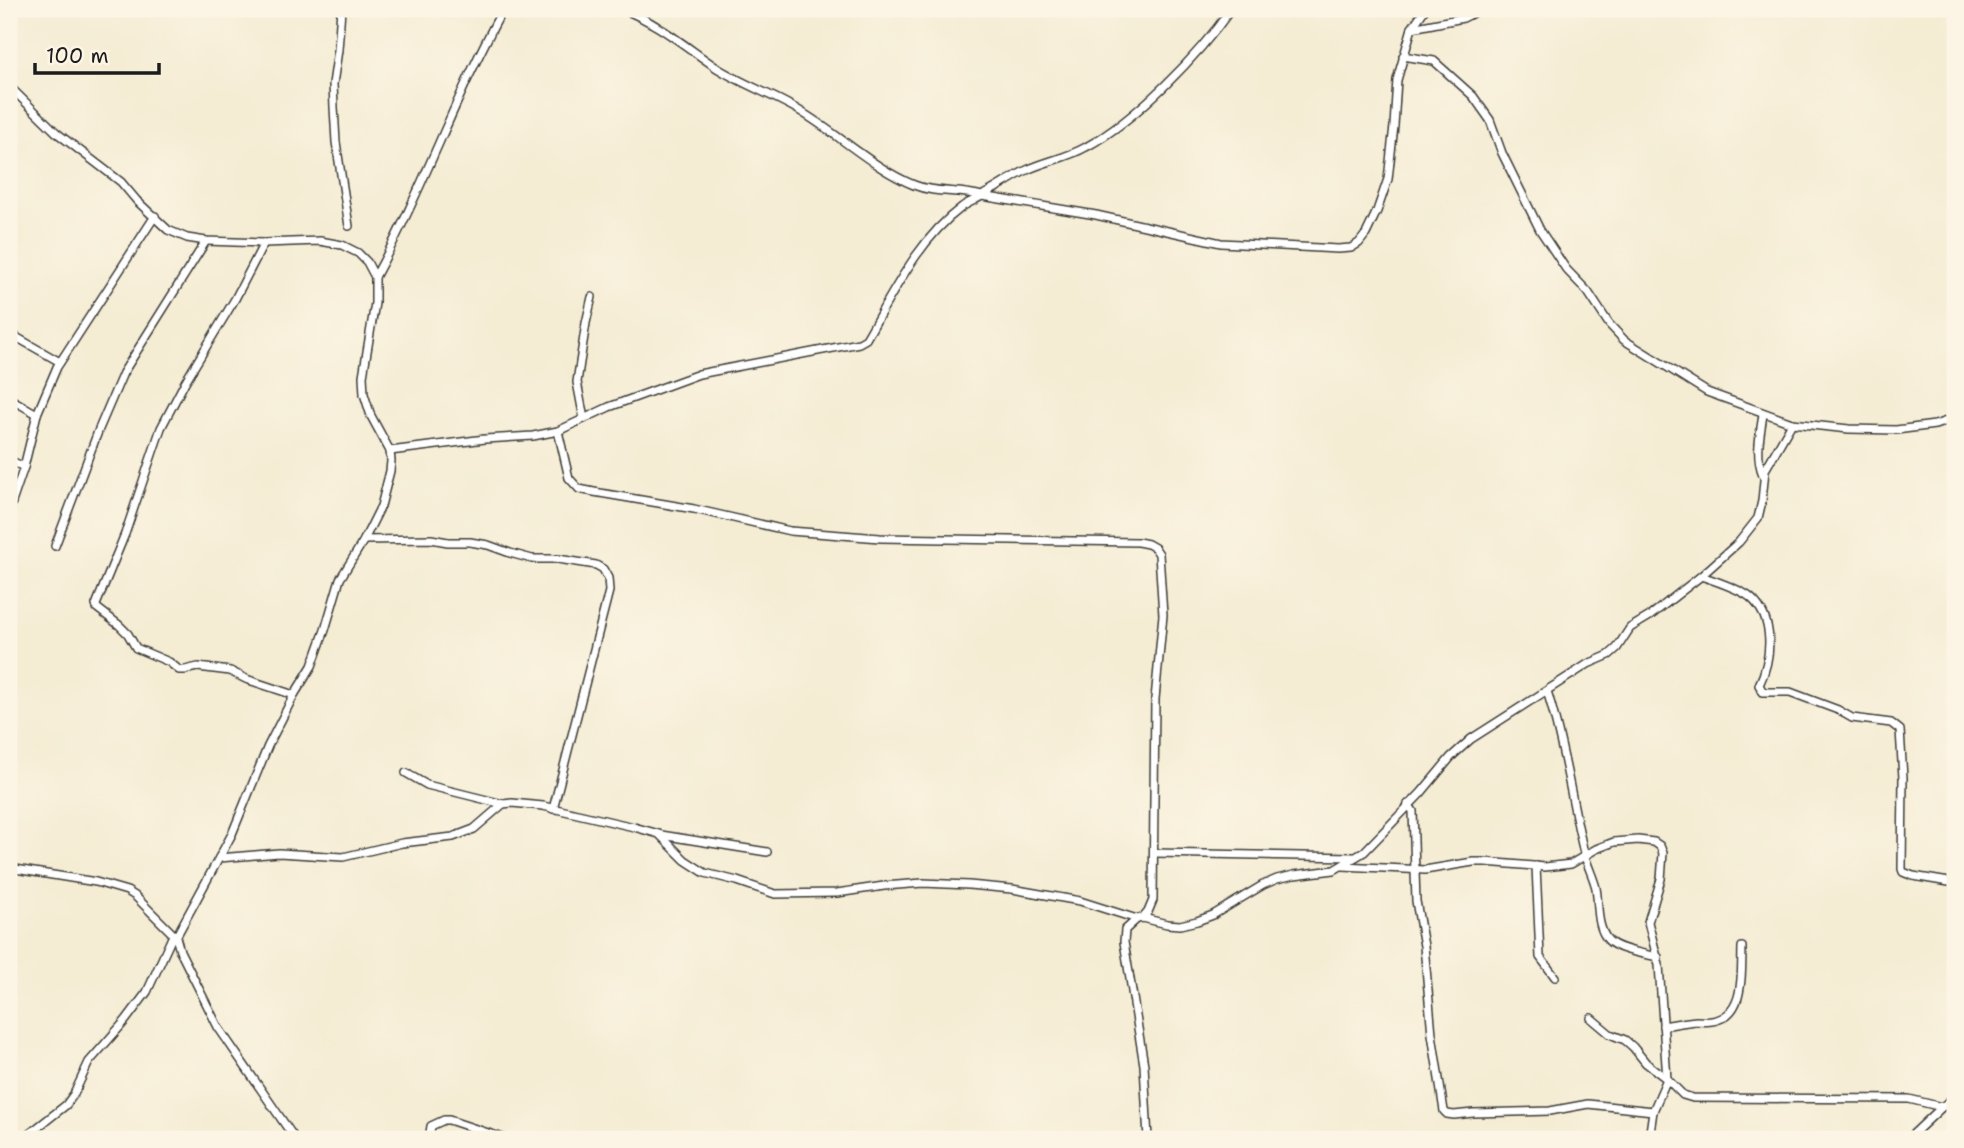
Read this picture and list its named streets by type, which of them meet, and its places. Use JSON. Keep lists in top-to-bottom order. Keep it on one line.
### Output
{"scale_bar":"100 m"}
